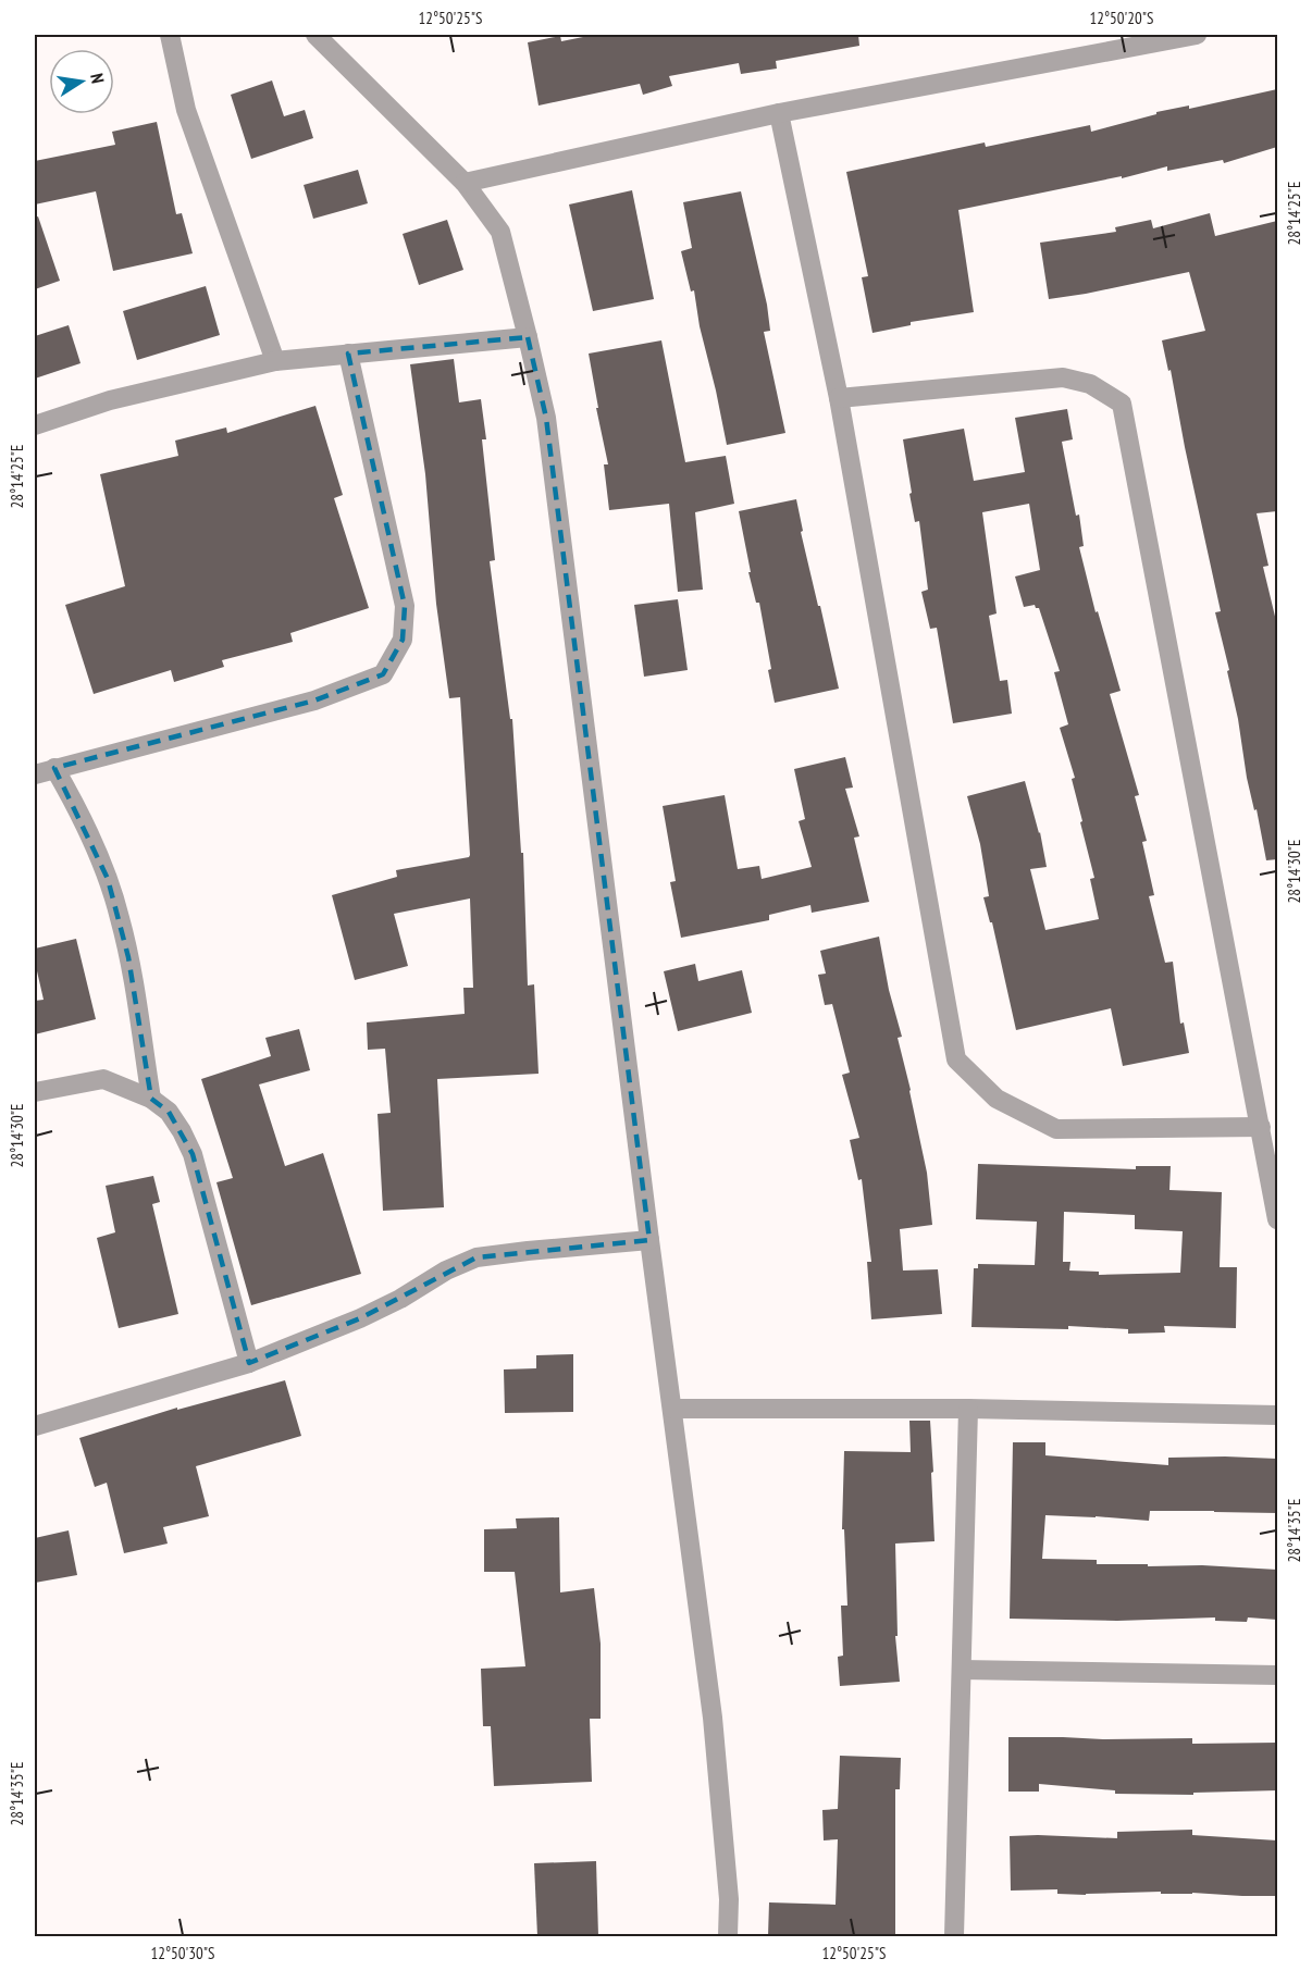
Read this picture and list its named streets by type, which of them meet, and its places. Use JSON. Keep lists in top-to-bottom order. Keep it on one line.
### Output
{"north":"right","coordinates":["12°50'25\"S","12°50'20\"S","28°14'25\"E","28°14'30\"E","28°14'35\"E","12°50'30\"S"]}
